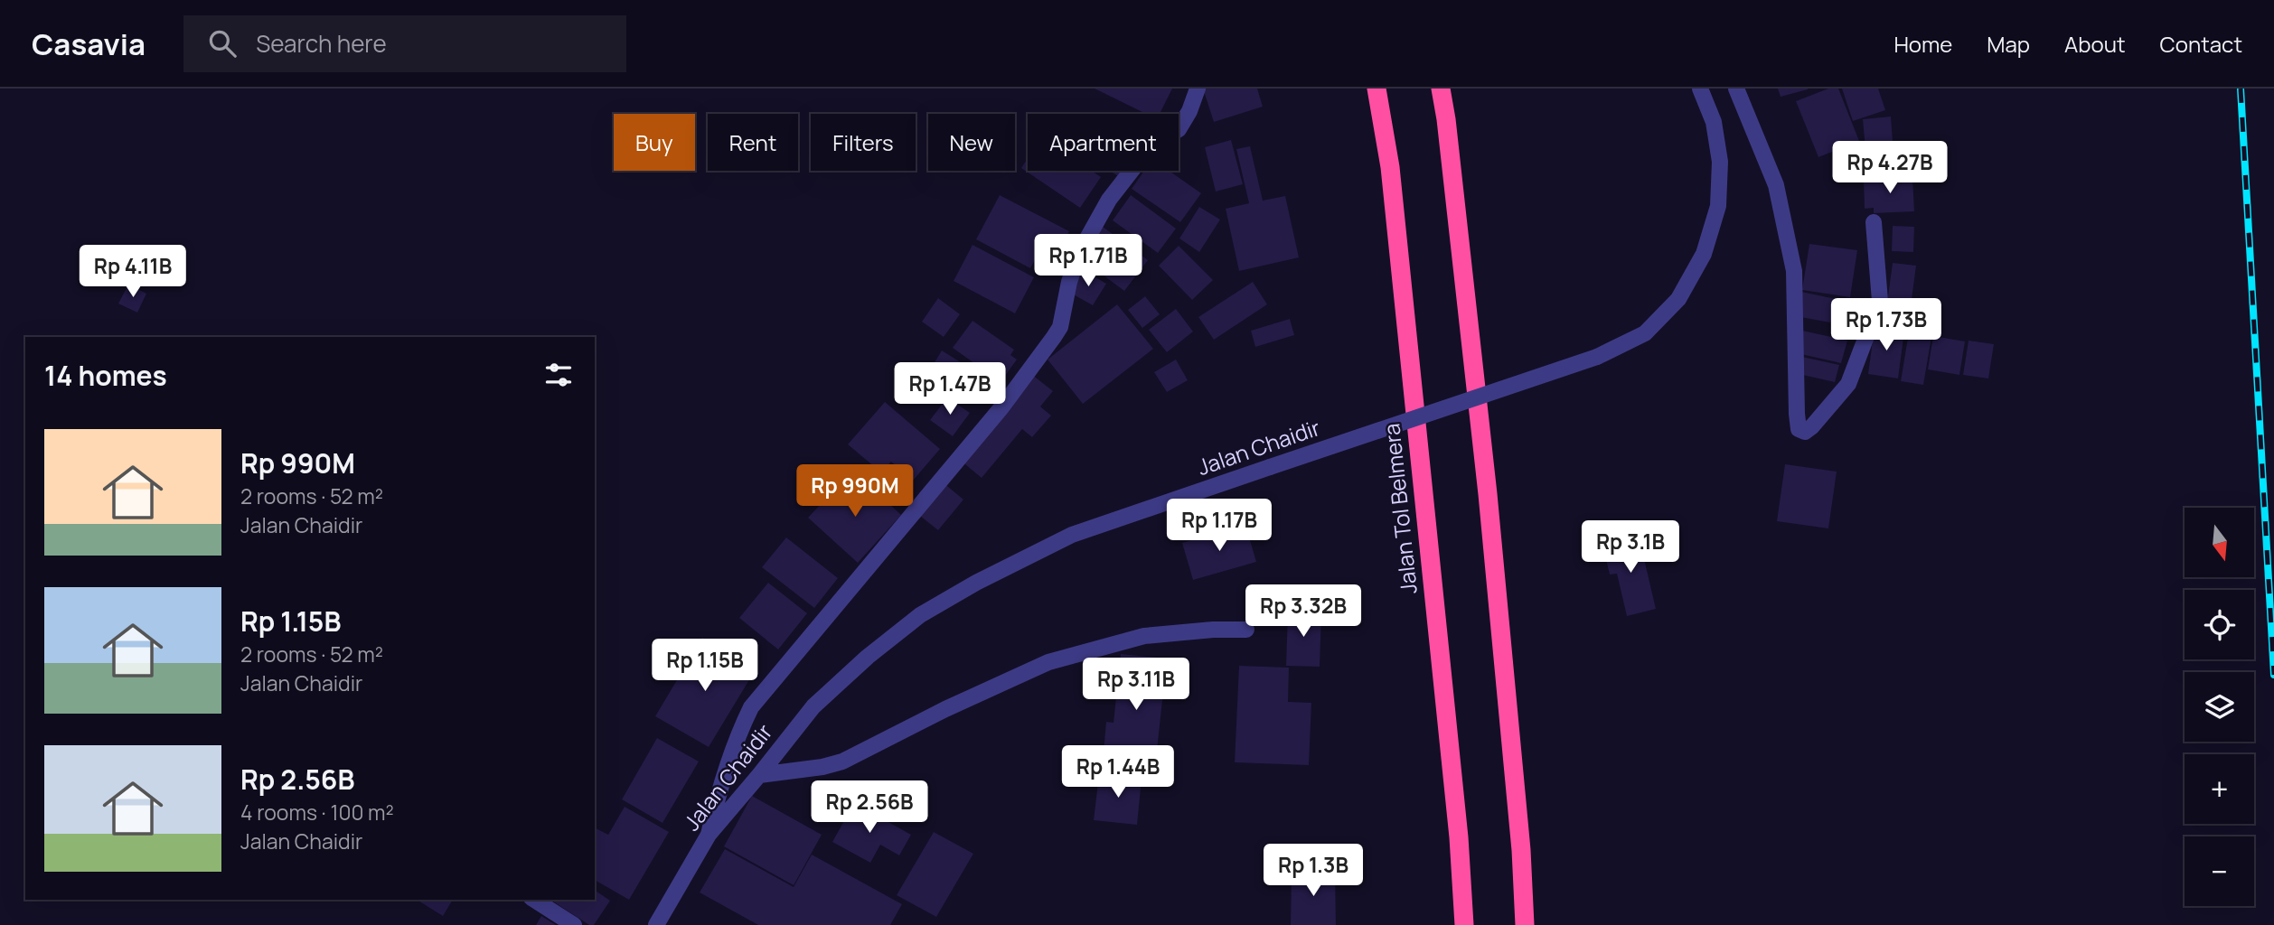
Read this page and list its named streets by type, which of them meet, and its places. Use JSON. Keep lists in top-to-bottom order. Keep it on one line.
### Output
{"streets":{"highway":["Jalan Tol Belmera"],"street":["Jalan Chaidir"]},"north":"bottom","page":{"header":"Casavia","search":"Search here","nav":["Home","Map","About","Contact"],"chip":["Buy","Rent","Filters","New","Apartment"],"price":["Rp 4.27B","Rp 1.71B","Rp 4.11B","Rp 1.73B","Rp 1.47B","Rp 990M","Rp 1.17B","Rp 3.1B","Rp 3.32B","Rp 1.15B","Rp 3.11B","Rp 1.44B","Rp 2.56B","Rp 1.3B"],"heading":"14 homes","list":[{"name":"Rp 990M","note":"2 rooms · 52 m² · Jalan Chaidir"},{"name":"Rp 1.15B","note":"2 rooms · 52 m² · Jalan Chaidir"},{"name":"Rp 2.56B","note":"4 rooms · 100 m² · Jalan Chaidir"}],"map_buttons":["+","−"]}}
